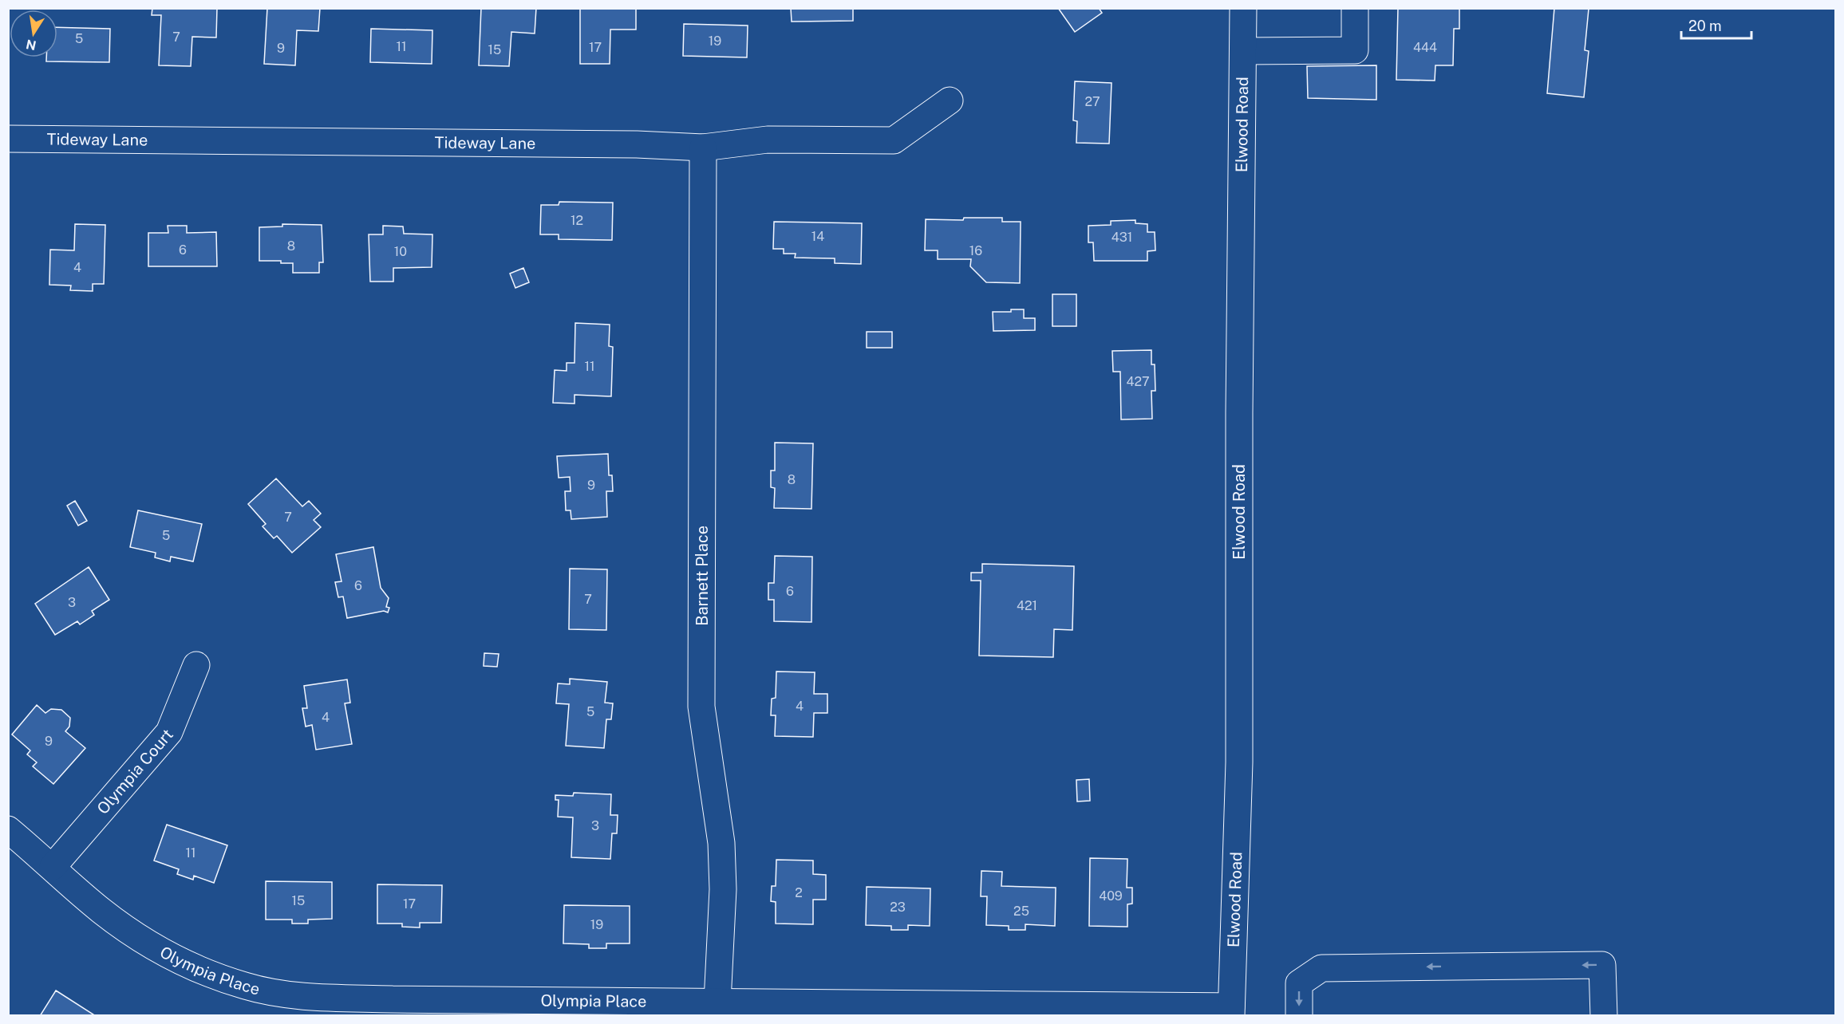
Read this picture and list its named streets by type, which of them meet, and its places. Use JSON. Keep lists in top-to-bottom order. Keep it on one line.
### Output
{"streets":{"street":["Elwood Road","Tideway Lane","Barnett Place","Olympia Court","Olympia Place"]},"crossings":[["Elwood Road","Olympia Place"],["Tideway Lane","Barnett Place"],["Barnett Place","Olympia Place"],["Olympia Court","Olympia Place"]],"house_numbers":["7","5","19","11","17","444","9","15","27","12","14","431","8","6","16","10","4","11","427","8","9","7","5","6","6","7","3","421","4","5","4","9","3","11","2","409","15","17","23","25","19"],"scale_bar":"20 m","north":"bottom"}
